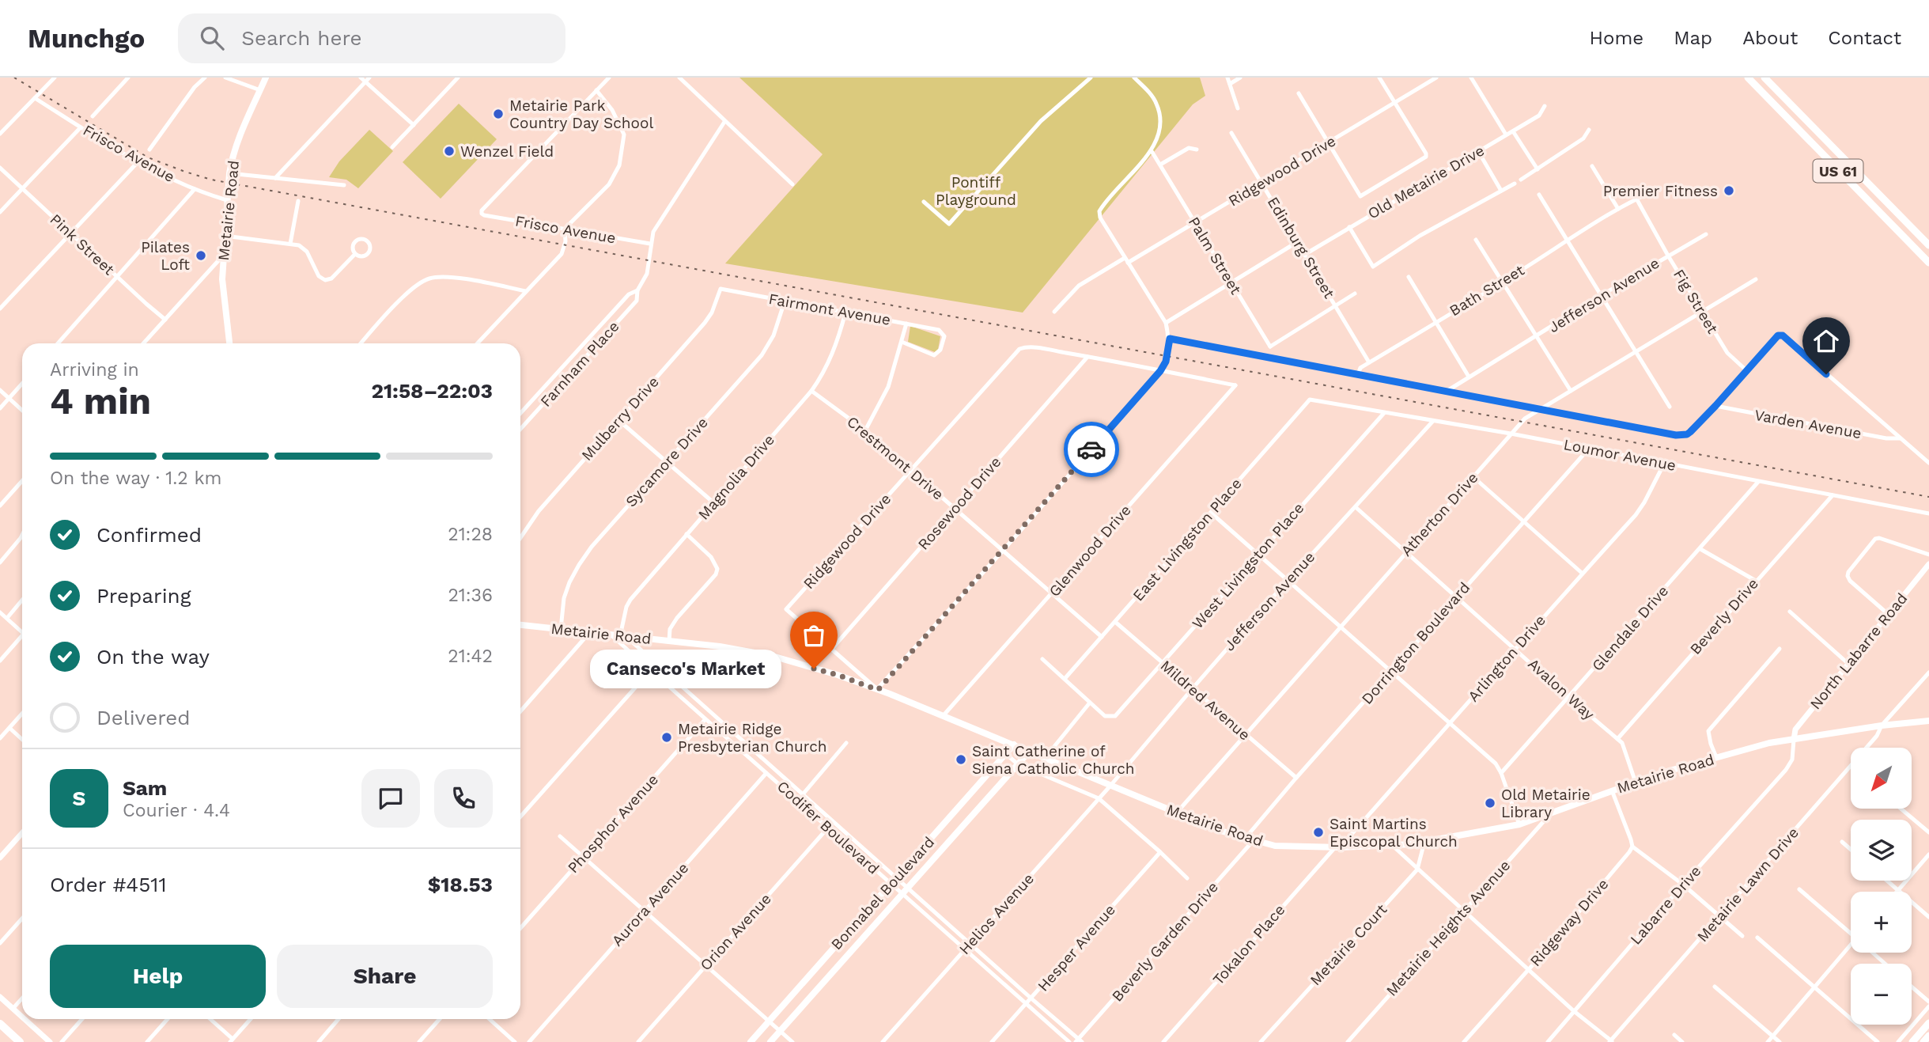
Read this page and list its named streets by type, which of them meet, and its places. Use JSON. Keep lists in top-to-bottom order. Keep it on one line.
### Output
{"streets":{"highway":["US 61"],"main road":["Metairie Road","Bonnabel Boulevard"],"street":["Frisco Avenue","Ridgewood Drive","Old Metairie Drive","Pink Street","Edinburg Street","Palm Street","Bath Street","Jefferson Avenue","Fig Street","Fairmont Avenue","Farnham Place","Mulberry Drive","Varden Avenue","Loumor Avenue","Crestmont Drive","Sycamore Drive","Magnolia Drive","Rosewood Drive","Atherton Drive","East Livingston Place","Glenwood Drive","West Livingston Place","Beverly Drive","Glendale Drive","Dorrington Boulevard","North Labarre Road","Arlington Drive","Avalon Way","Mildred Avenue","Phosphor Avenue","Codifer Boulevard","Metairie Lawn Drive","Aurora Avenue","Labarre Drive","Helios Avenue","Ridgeway Drive","Metairie Heights Avenue","Orion Avenue","Beverly Garden Drive","Tokalon Place","Metairie Court","Hesper Avenue"]},"crossings":[["Frisco Avenue","Metairie Road"],["Frisco Avenue","Farnham Place"],["Ridgewood Drive","Edinburg Street"],["Ridgewood Drive","Palm Street"],["Ridgewood Drive","Crestmont Drive"],["Ridgewood Drive","Rosewood Drive"],["Old Metairie Drive","Edinburg Street"],["Metairie Road","Jefferson Avenue"],["Metairie Road","Sycamore Drive"],["Metairie Road","Magnolia Drive"],["Metairie Road","Atherton Drive"],["Metairie Road","Glenwood Drive"],["Metairie Road","Dorrington Boulevard"],["Metairie Road","North Labarre Road"],["Metairie Road","Arlington Drive"],["Metairie Road","Codifer Boulevard"],["Metairie Road","Metairie Lawn Drive"],["Metairie Road","Bonnabel Boulevard"],["Metairie Road","Labarre Drive"],["Metairie Road","Helios Avenue"],["Metairie Road","Metairie Heights Avenue"],["Metairie Road","Beverly Garden Drive"],["Metairie Road","Tokalon Place"],["Metairie Road","Metairie Court"],["Edinburg Street","Bath Street"],["Bath Street","Fig Street"],["Bath Street","Loumor Avenue"],["Jefferson Avenue","Fig Street"],["Jefferson Avenue","Loumor Avenue"],["Jefferson Avenue","Avalon Way"],["Jefferson Avenue","Mildred Avenue"],["Jefferson Avenue","Helios Avenue"],["Fig Street","Atherton Drive"],["Fairmont Avenue","Mulberry Drive"],["Fairmont Avenue","Sycamore Drive"],["Fairmont Avenue","Magnolia Drive"],["Varden Avenue","Loumor Avenue"],["Loumor Avenue","Atherton Drive"],["Loumor Avenue","East Livingston Place"],["Loumor Avenue","West Livingston Place"],["Loumor Avenue","Beverly Drive"],["Loumor Avenue","Glendale Drive"],["Loumor Avenue","Dorrington Boulevard"],["Loumor Avenue","Arlington Drive"],["Crestmont Drive","Magnolia Drive"],["Crestmont Drive","Rosewood Drive"],["Crestmont Drive","East Livingston Place"],["Crestmont Drive","Glenwood Drive"],["Magnolia Drive","Codifer Boulevard"],["Atherton Drive","Avalon Way"],["Atherton Drive","Mildred Avenue"],["East Livingston Place","Mildred Avenue"],["West Livingston Place","Mildred Avenue"],["Beverly Drive","Avalon Way"],["Glendale Drive","Avalon Way"],["Dorrington Boulevard","Avalon Way"],["Dorrington Boulevard","Mildred Avenue"],["North Labarre Road","Labarre Drive"],["Arlington Drive","Avalon Way"],["Arlington Drive","Tokalon Place"],["Phosphor Avenue","Codifer Boulevard"],["Codifer Boulevard","Bonnabel Boulevard"],["Codifer Boulevard","Aurora Avenue"],["Codifer Boulevard","Helios Avenue"],["Codifer Boulevard","Orion Avenue"],["Codifer Boulevard","Beverly Garden Drive"],["Codifer Boulevard","Hesper Avenue"]],"parks":["Pontiff Playground"],"places":["Metairie Park Country Day School","Wenzel Field","Premier Fitness","Pilates Loft","Canseco's Market","Metairie Ridge Presbyterian Church","Saint Catherine of Siena Catholic Church","Old Metairie Library","Saint Martins Episcopal Church"],"north":"bottom left","page":{"header":"Munchgo","search":"Search here","nav":["Home","Map","About","Contact"],"heading":["4 min","Arriving in","21:58–22:03"],"panel":["Sam","Courier · 4.4","Order #4511","$18.53"],"bar":"On the way · 1.2 km","list":[["Confirmed","21:28"],["Preparing","21:36"],["On the way","21:42"],"Delivered"],"bubble":"Canseco's Market","map_buttons":["+","−"],"round":"S","buttons":["Help","Share"]}}
